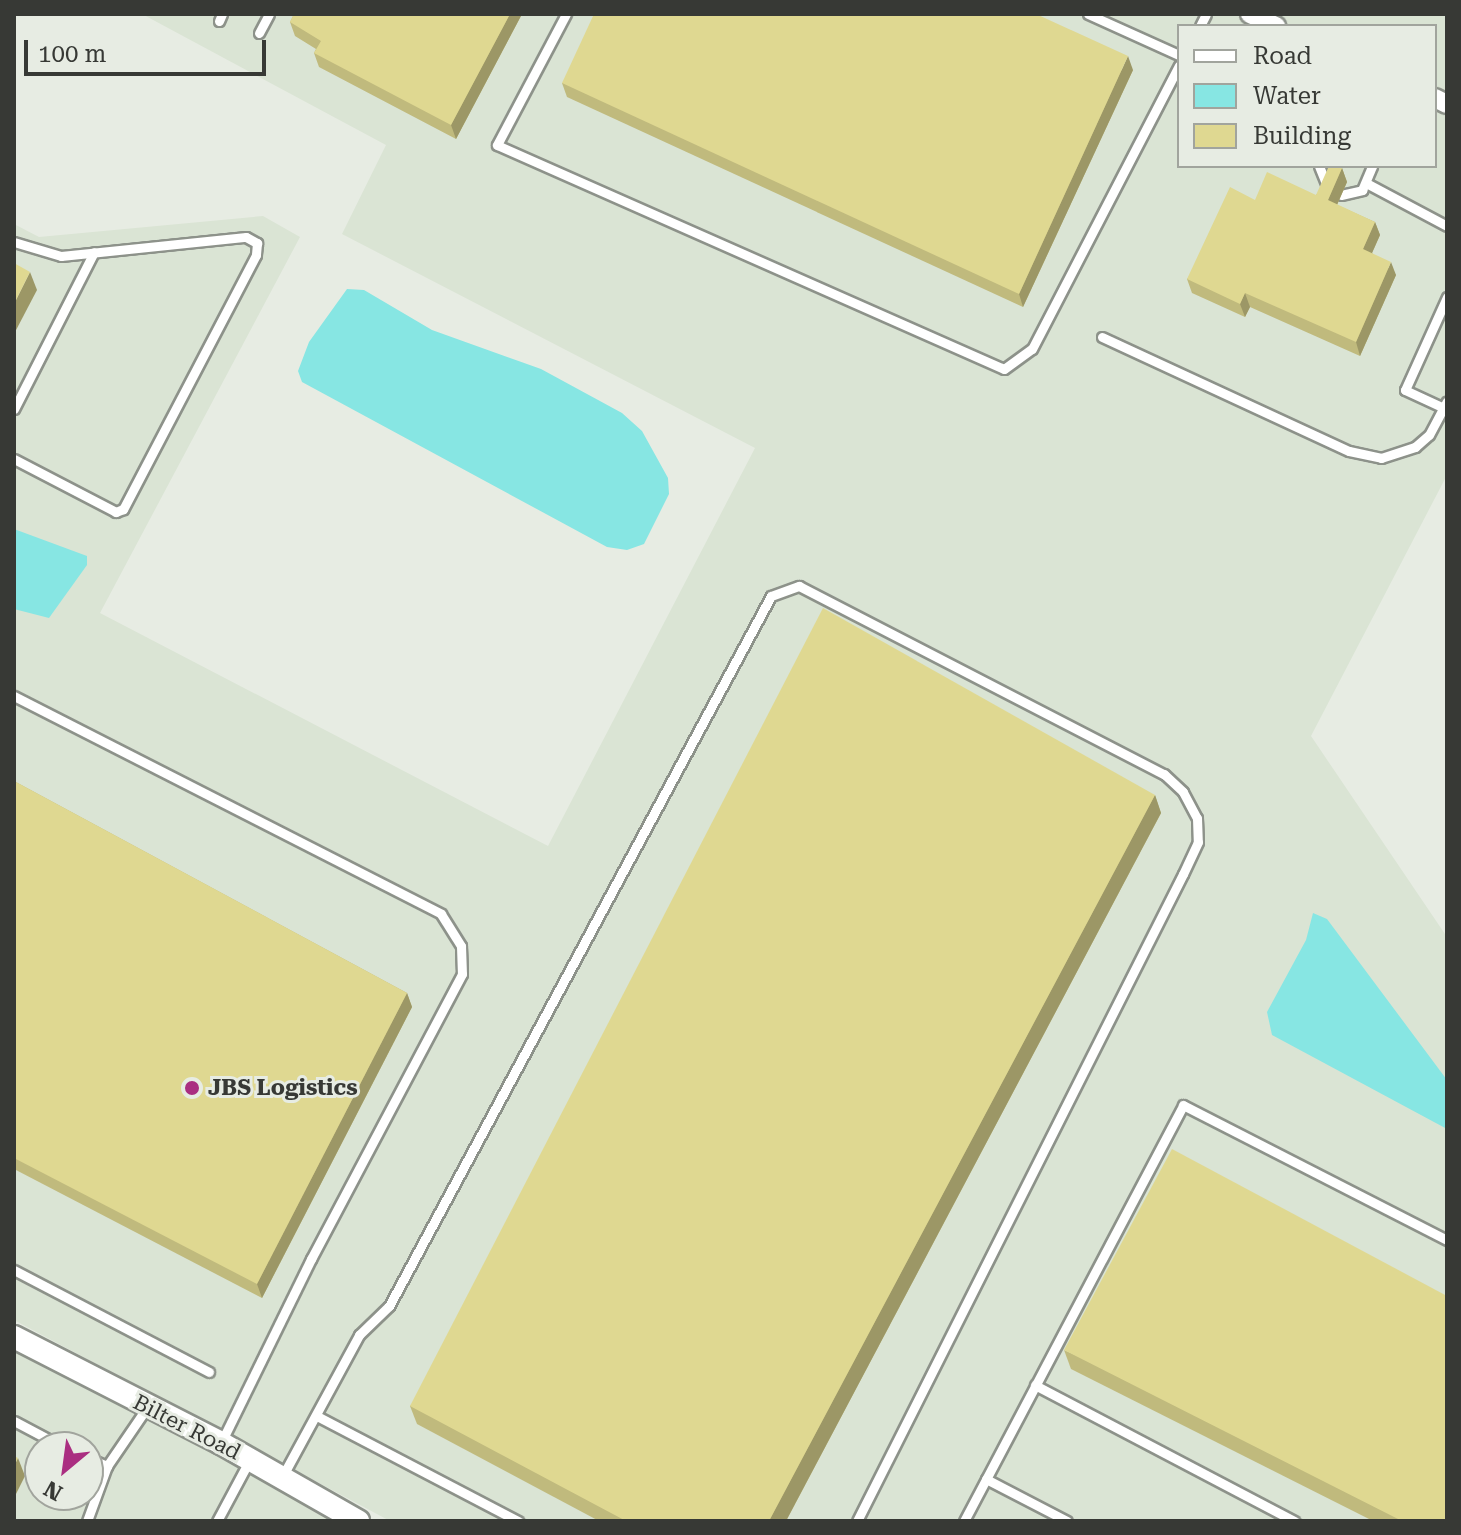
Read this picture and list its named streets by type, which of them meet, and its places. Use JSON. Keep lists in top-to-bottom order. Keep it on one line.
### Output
{"streets":{"street":["Bilter Road"]},"places":["JBS Logistics"],"legend":["Road","Water","Building"],"scale_bar":"100 m","north":"bottom left"}
